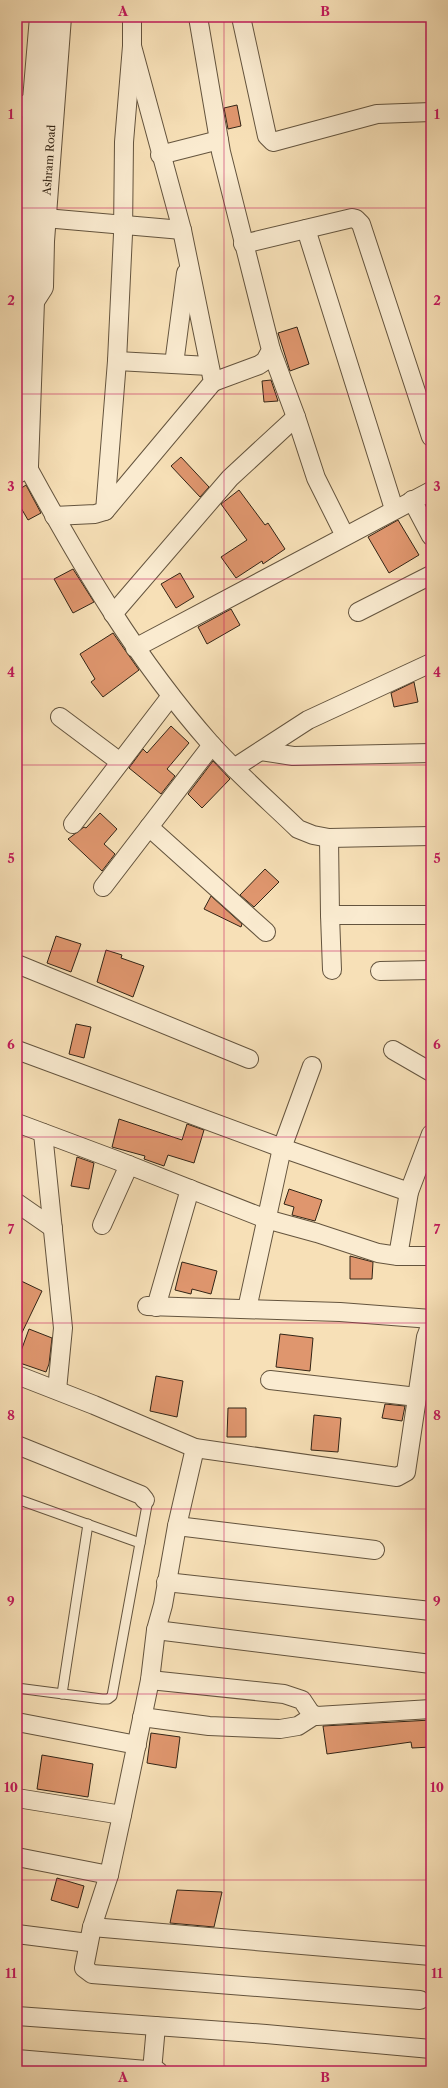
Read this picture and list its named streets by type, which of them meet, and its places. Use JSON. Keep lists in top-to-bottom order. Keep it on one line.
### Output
{"streets":{"street":["Ashram Road"]},"grid":{"columns":["A","B"],"rows":["1","2","3","4","5","6","7","8","9","10","11"]}}
